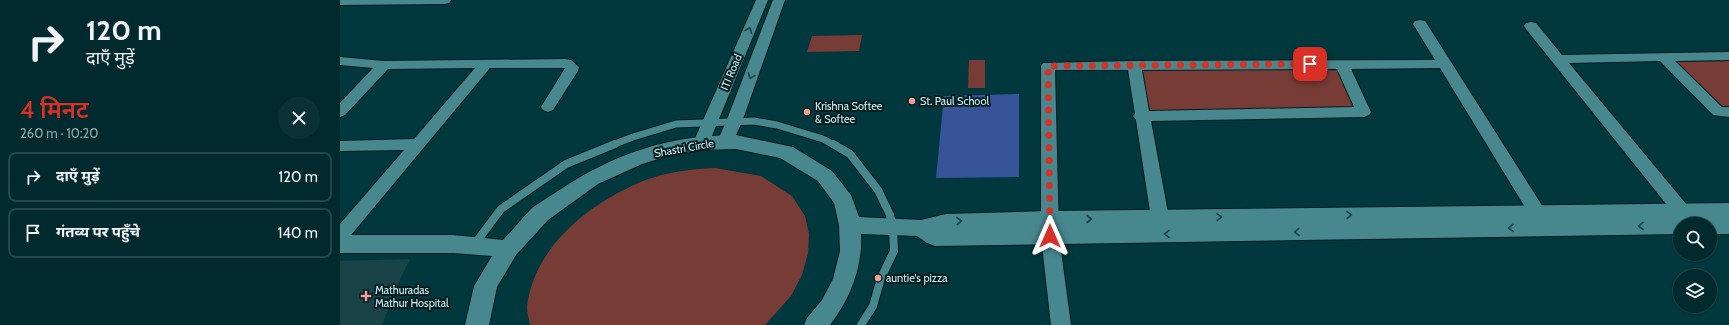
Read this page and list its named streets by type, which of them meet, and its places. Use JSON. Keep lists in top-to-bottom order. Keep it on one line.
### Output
{"streets":{"street":["ITI Road","Shastri Circle"]},"crossings":[["ITI Road","Shastri Circle"]],"places":{"other":["St. Paul School","Krishna Softee & Softee","auntie's pizza"],"health":["Mathuradas Mathur Hospital"]},"page":{"turn":["120 m","दाएँ मुड़ें"],"heading":["4 मिनट","260 m · 10:20"],"list":[{"name":"दाएँ मुड़ें","value":"120 m"},{"name":"गंतव्य पर पहुँचे","value":"140 m"}]}}
